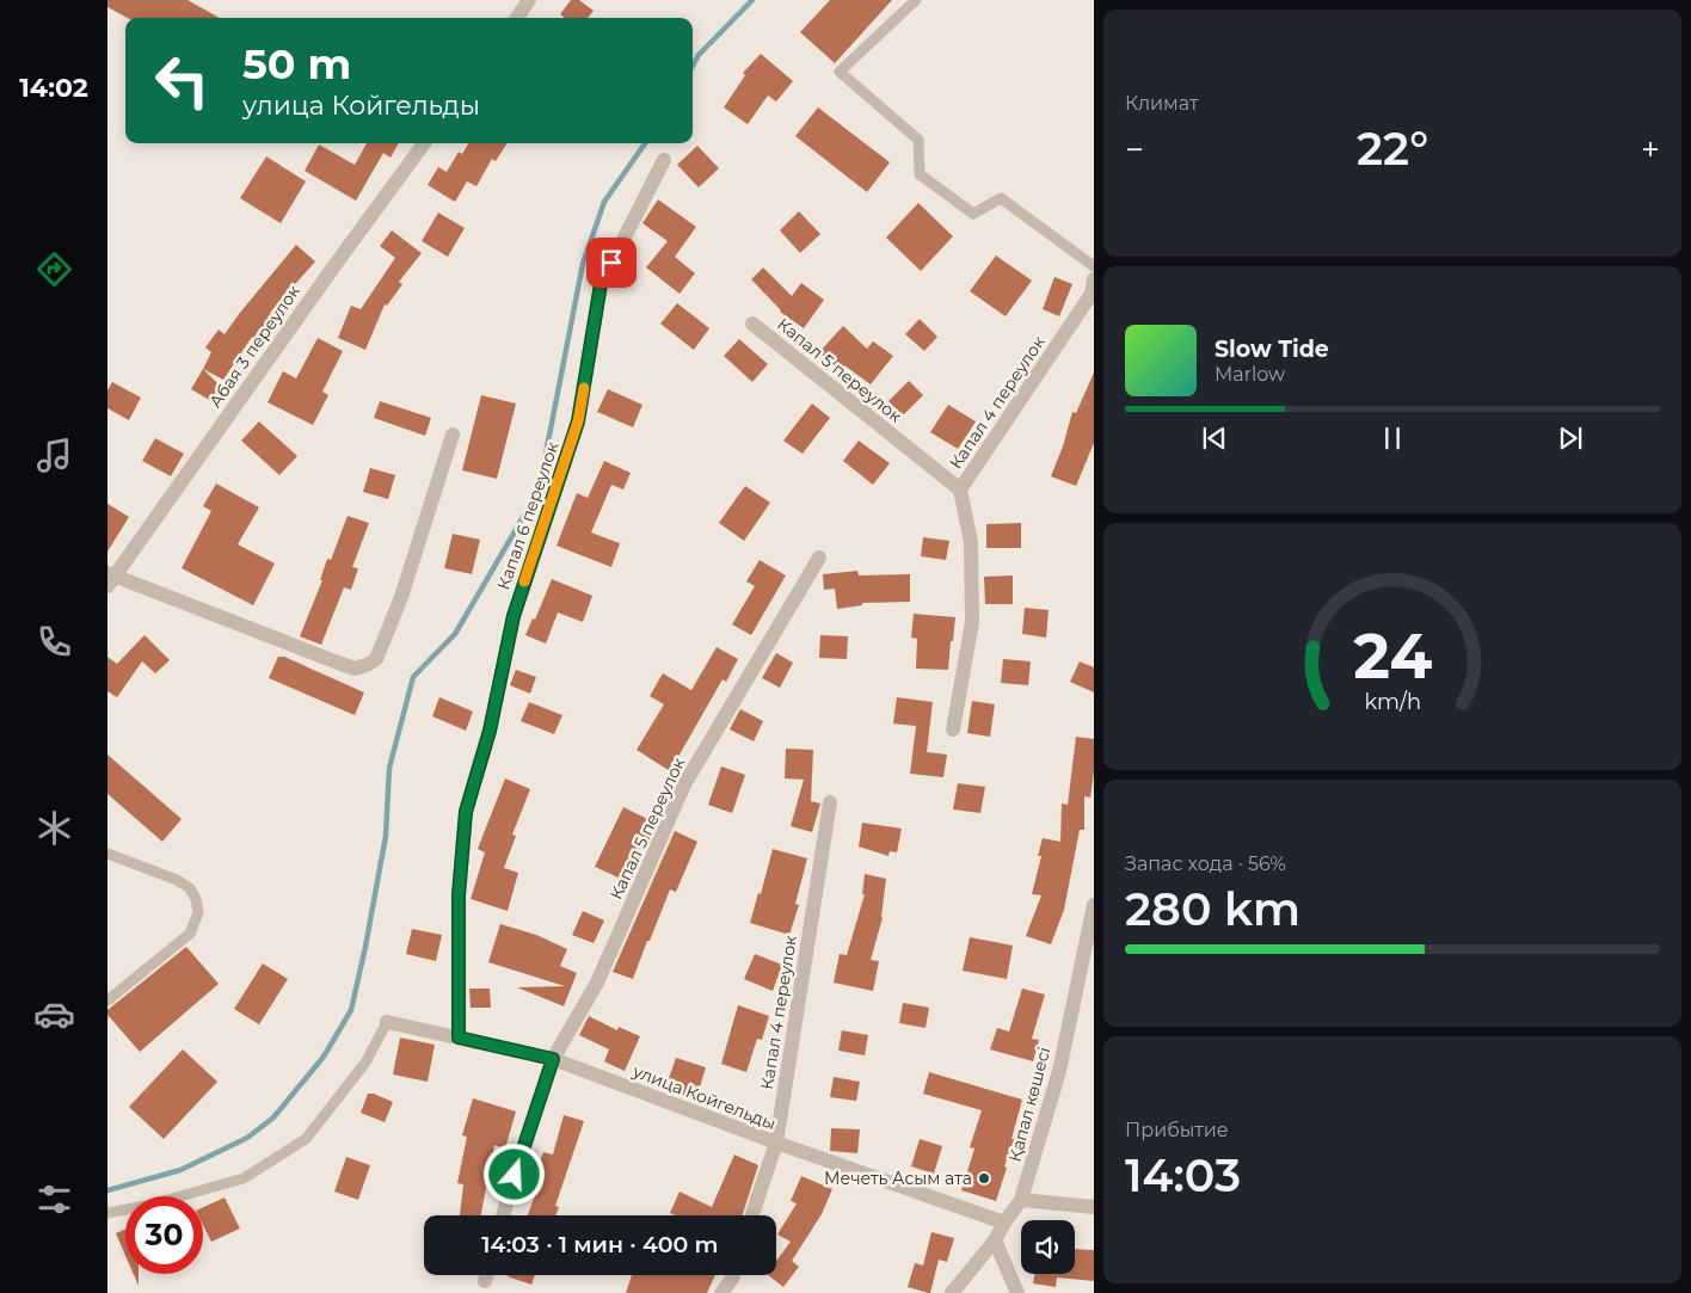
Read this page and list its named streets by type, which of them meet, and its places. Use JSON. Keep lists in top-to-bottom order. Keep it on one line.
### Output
{"streets":{"street":["Абая 3 переулок","Капал 5 переулок","Капал 4 переулок","Капал 6 переулок","улица Койгельды","Қапал көшесі"]},"crossings":[["Капал 5 переулок","Капал 4 переулок"],["Капал 5 переулок","улица Койгельды"],["Капал 4 переулок","улица Койгельды"],["Капал 6 переулок","улица Койгельды"],["улица Койгельды","Қапал көшесі"]],"places":["Мечеть Асым ата"],"page":{"tabs":"14:02","tile":["Климат",["Запас хода · 56%","280 km"],["Прибытие","14:03"]],"turn":["50 m","улица Койгельды"],"heat":["−","22°","+"],"song":["Slow Tide","Marlow"],"limit":"30","trip":"14:03 · 1 мин · 400 m","gauge":["24","km/h"]}}
